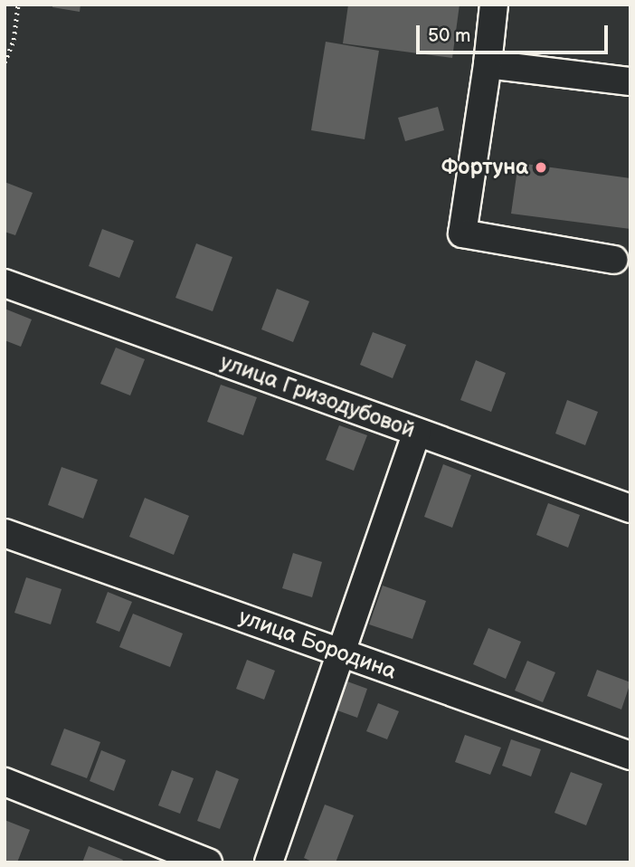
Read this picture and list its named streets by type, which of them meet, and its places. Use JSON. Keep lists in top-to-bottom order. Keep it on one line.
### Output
{"streets":{"street":["улица Гризодубовой","улица Бородина"]},"places":["Фортуна"],"scale_bar":"50 m"}
